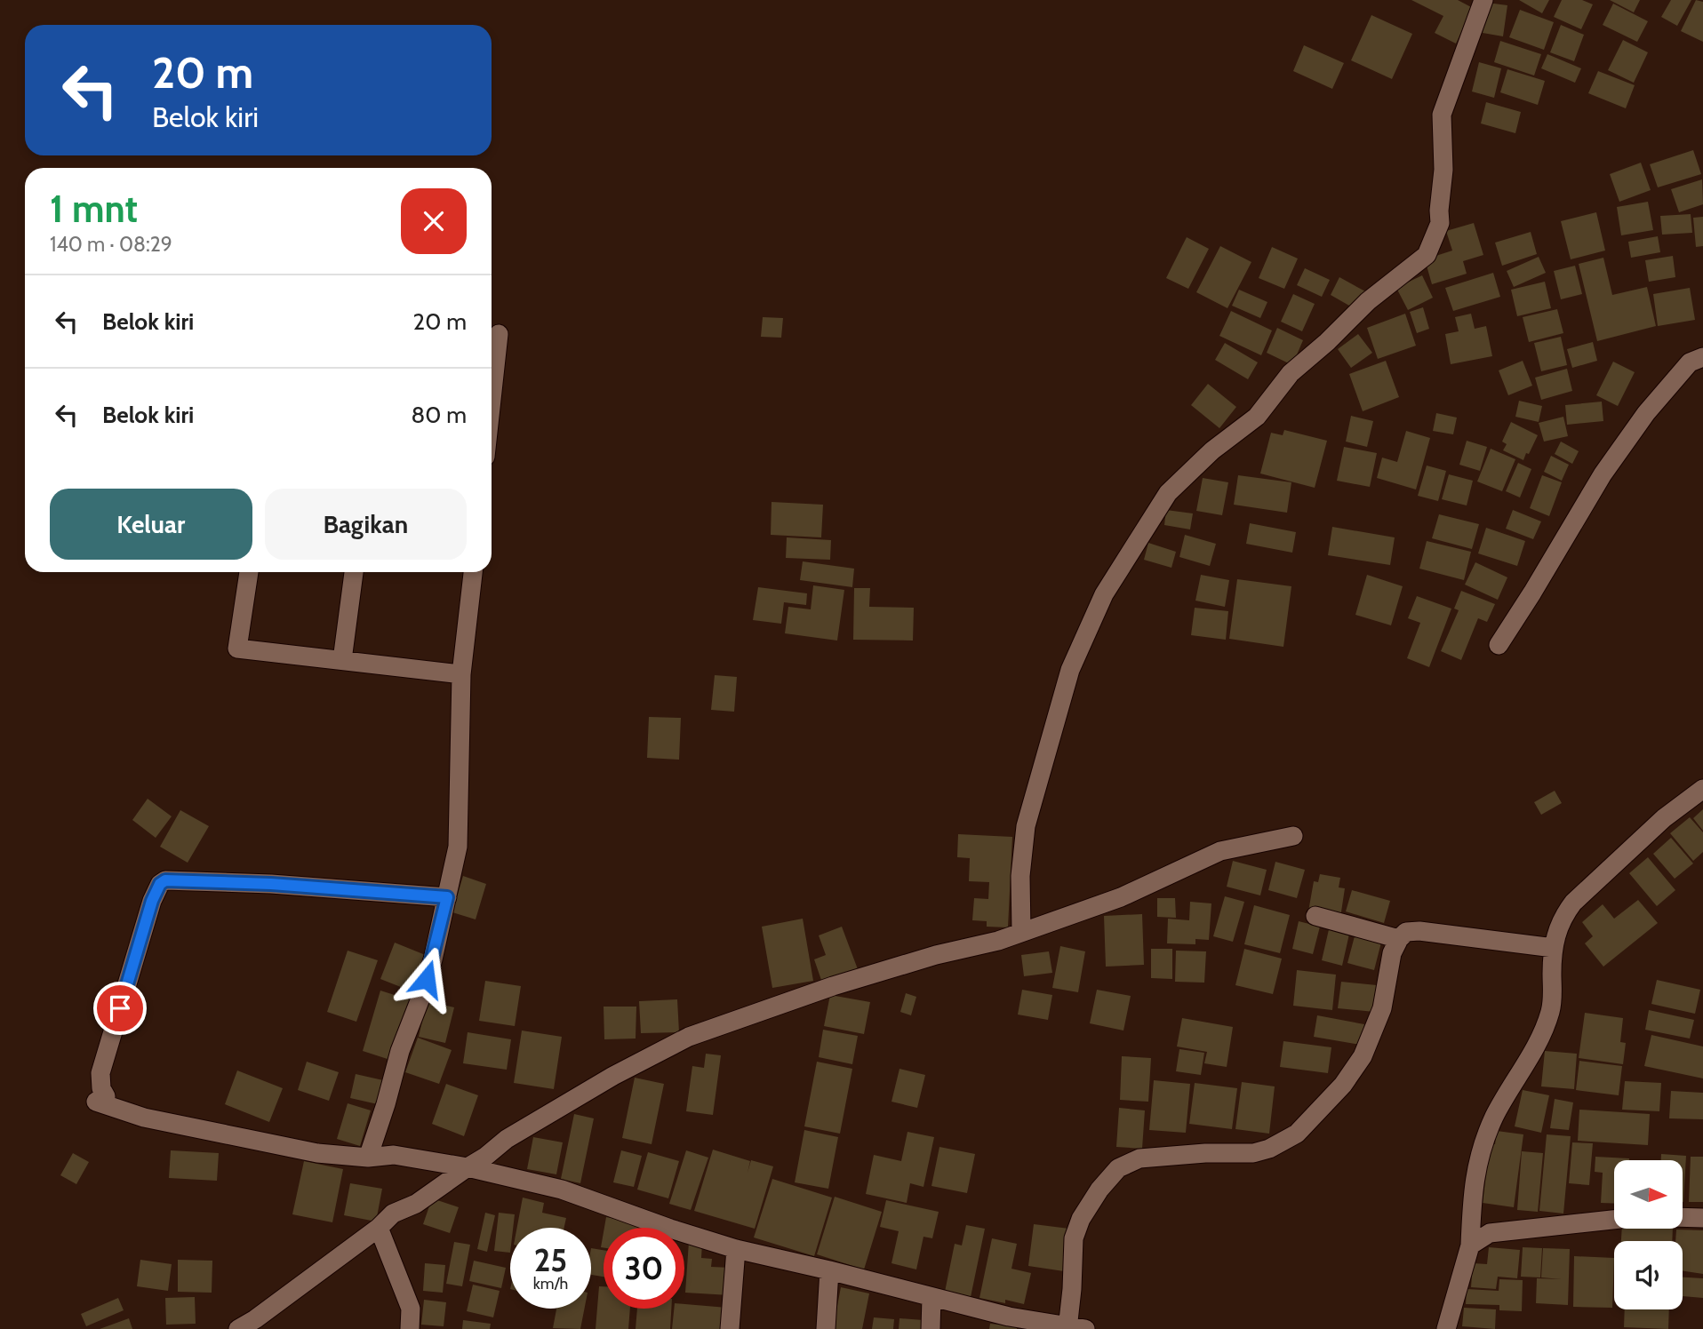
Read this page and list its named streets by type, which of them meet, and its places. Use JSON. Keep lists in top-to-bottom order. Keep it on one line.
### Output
{"north":"right","page":{"turn":["20 m","Belok kiri"],"heading":["1 mnt","140 m · 08:29"],"list":[{"name":"Belok kiri","value":"20 m"},{"name":"Belok kiri","value":"80 m"}],"buttons":["Keluar","Bagikan"],"speed":"25 km/h","limit":"30"}}
